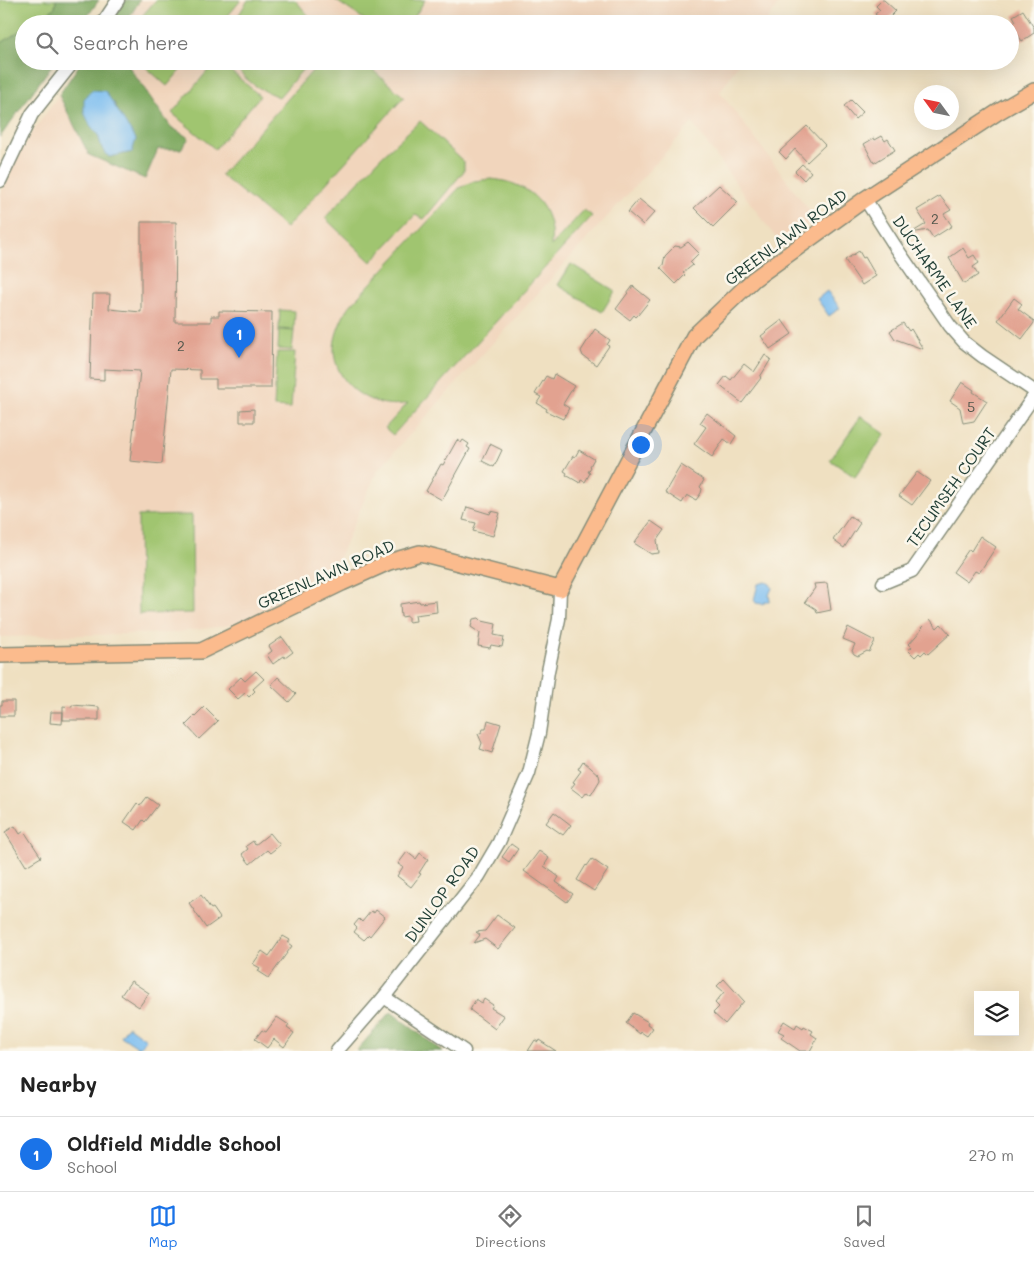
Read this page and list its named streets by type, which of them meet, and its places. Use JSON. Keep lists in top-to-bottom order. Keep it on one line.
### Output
{"streets":{"main road":["GREENLAWN ROAD"],"street":["DUCHARME LANE","TECUMSEH COURT","DUNLOP ROAD"]},"crossings":[["GREENLAWN ROAD","DUCHARME LANE"],["GREENLAWN ROAD","DUNLOP ROAD"]],"house_numbers":["2","2","5"],"north":"top left","page":{"search":"Search here","pins":"1","heading":"Nearby","list":[{"mark":"1","name":"Oldfield Middle School","note":"School","value":"270 m"}],"nav":["Map","Directions","Saved"]}}
